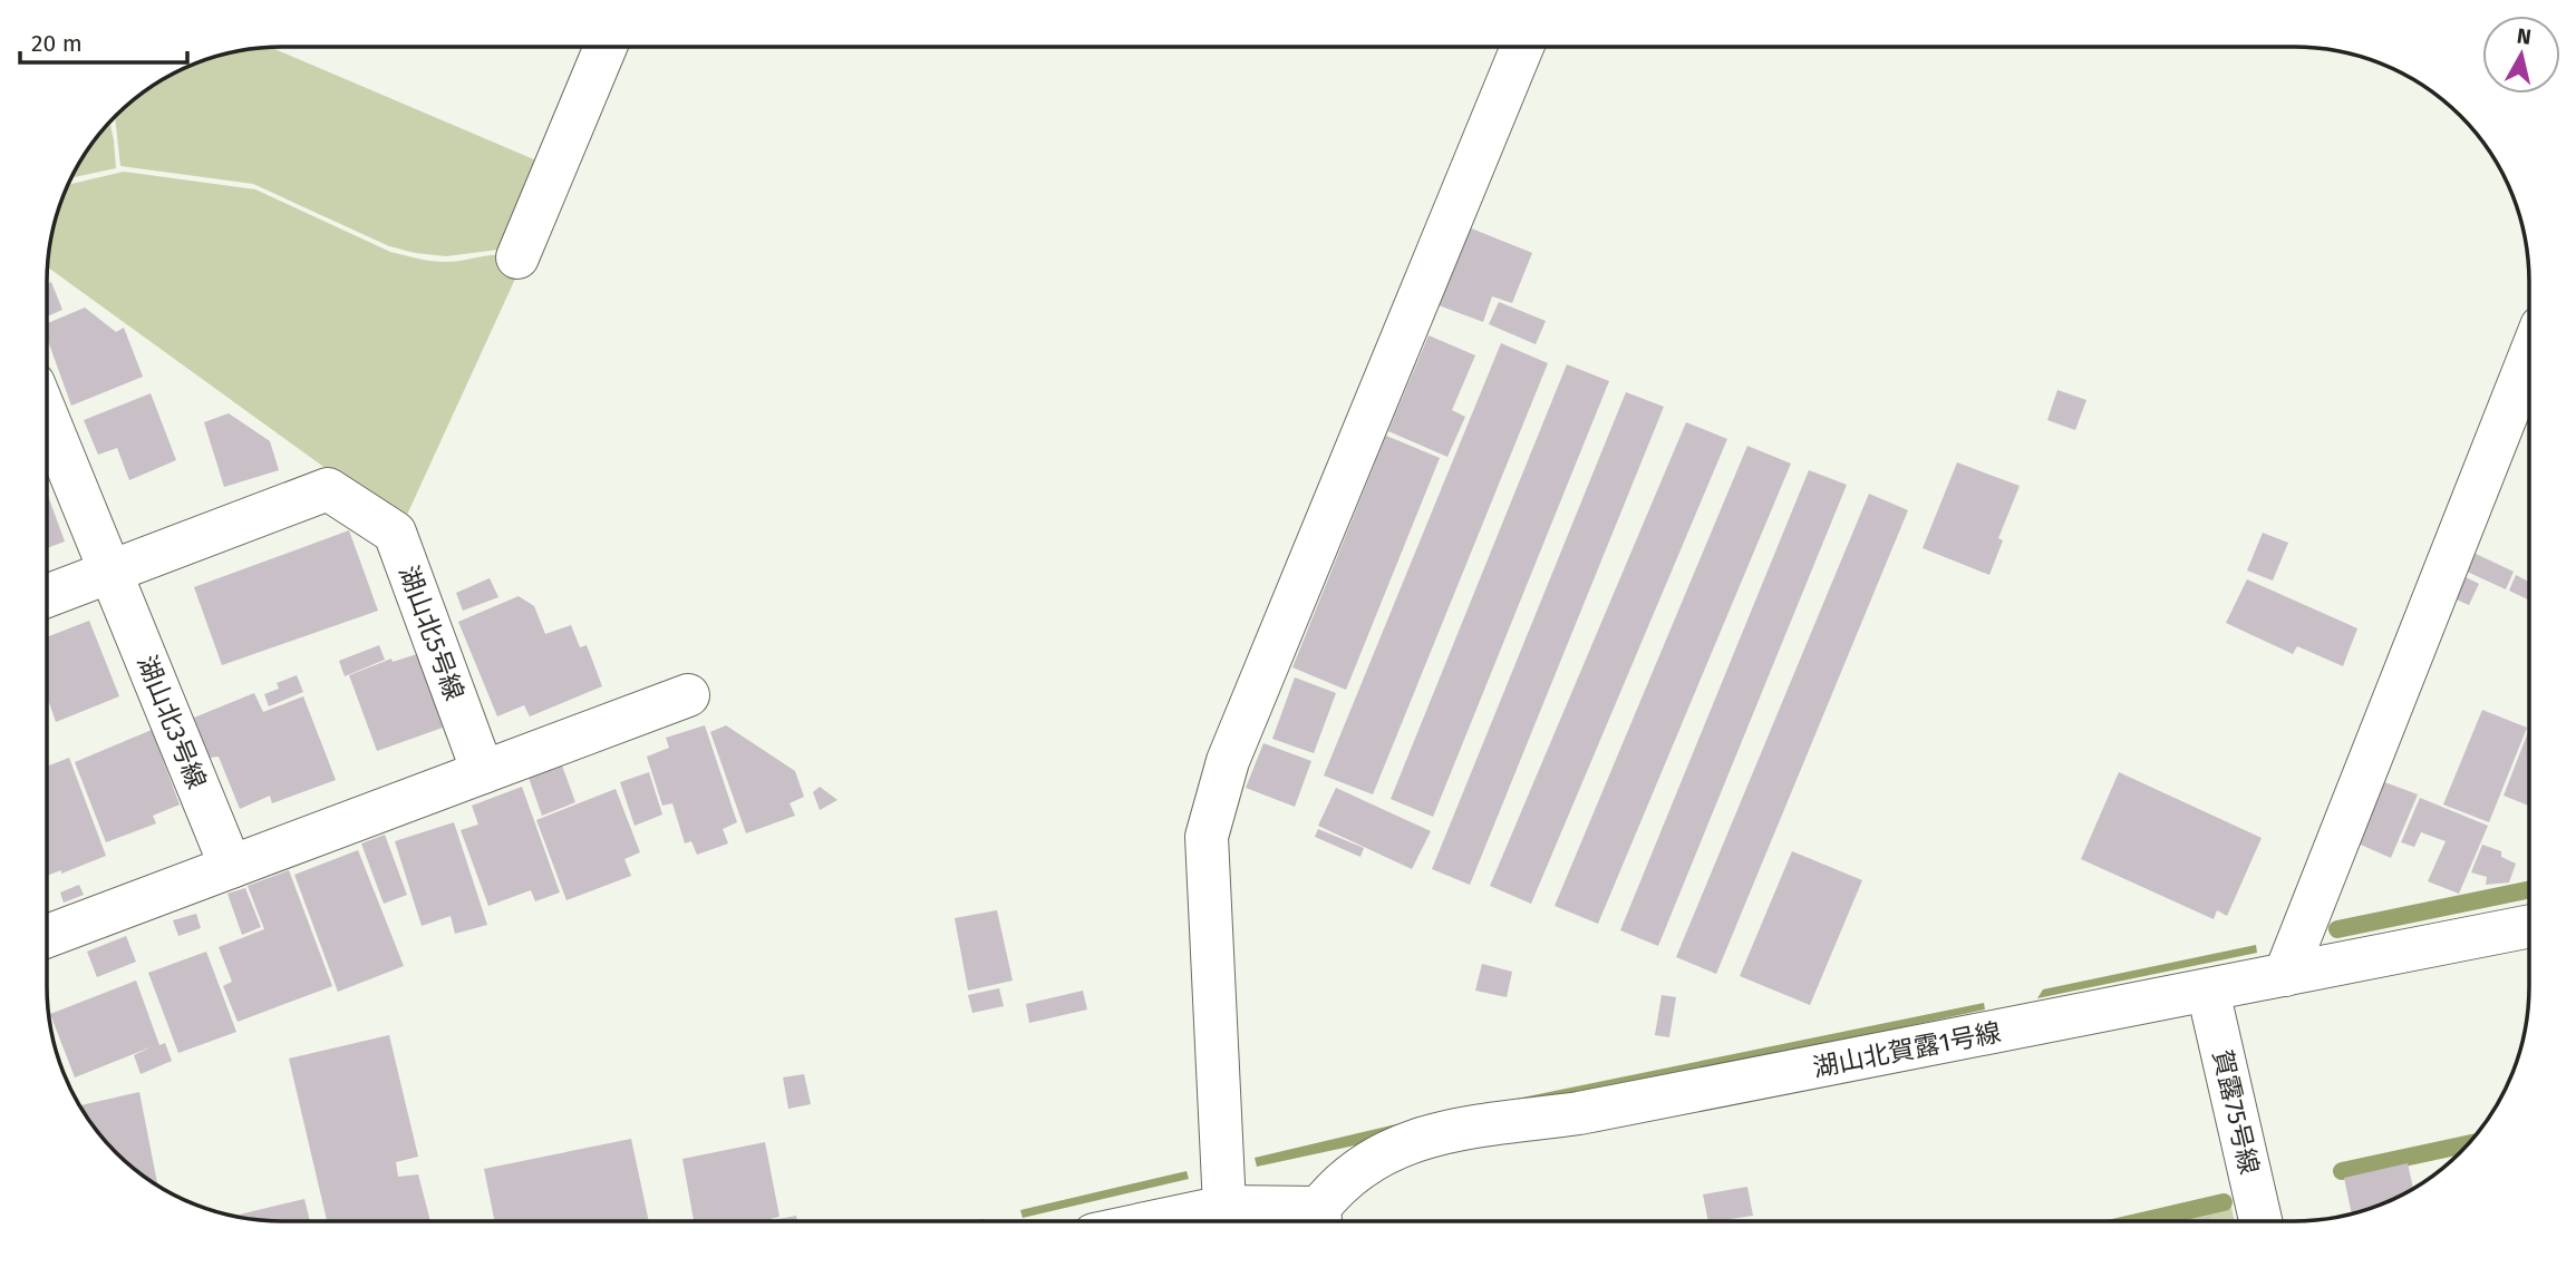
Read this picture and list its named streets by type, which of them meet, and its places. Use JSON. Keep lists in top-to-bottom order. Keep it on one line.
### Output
{"streets":{"street":["湖山北5号線","湖山北3号線","湖山北賀露1号線","賀露75号線"]},"crossings":[["湖山北5号線","湖山北3号線"],["湖山北賀露1号線","賀露75号線"]],"scale_bar":"20 m","north":"top"}
